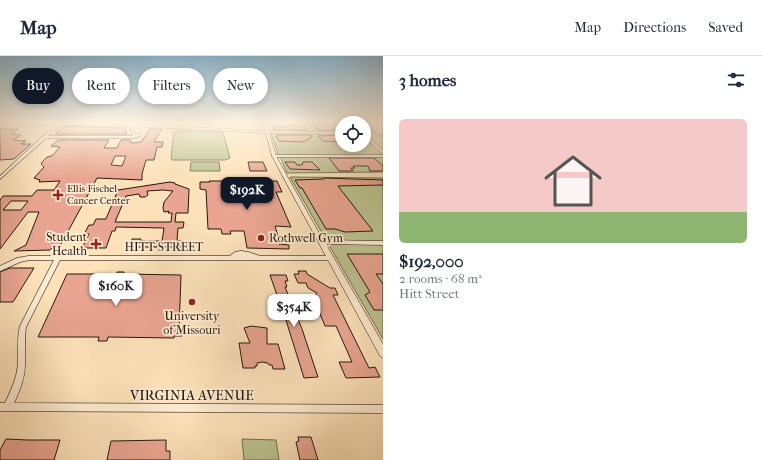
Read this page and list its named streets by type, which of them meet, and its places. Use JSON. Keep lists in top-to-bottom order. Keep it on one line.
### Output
{"streets":{"street":["HITT STREET","VIRGINIA AVENUE"]},"places":{"health":["Ellis Fischel Cancer Center","Student Health"],"other":["Rothwell Gym","University of Missouri"]},"page":{"header":"Map","nav":["Map","Directions","Saved"],"heading":"3 homes","chip":["Buy","Rent","Filters","New"],"list":[{"name":"$192,000","note":"2 rooms · 68 m² · Hitt Street"}],"price":["$192K","$160K","$354K"]}}
